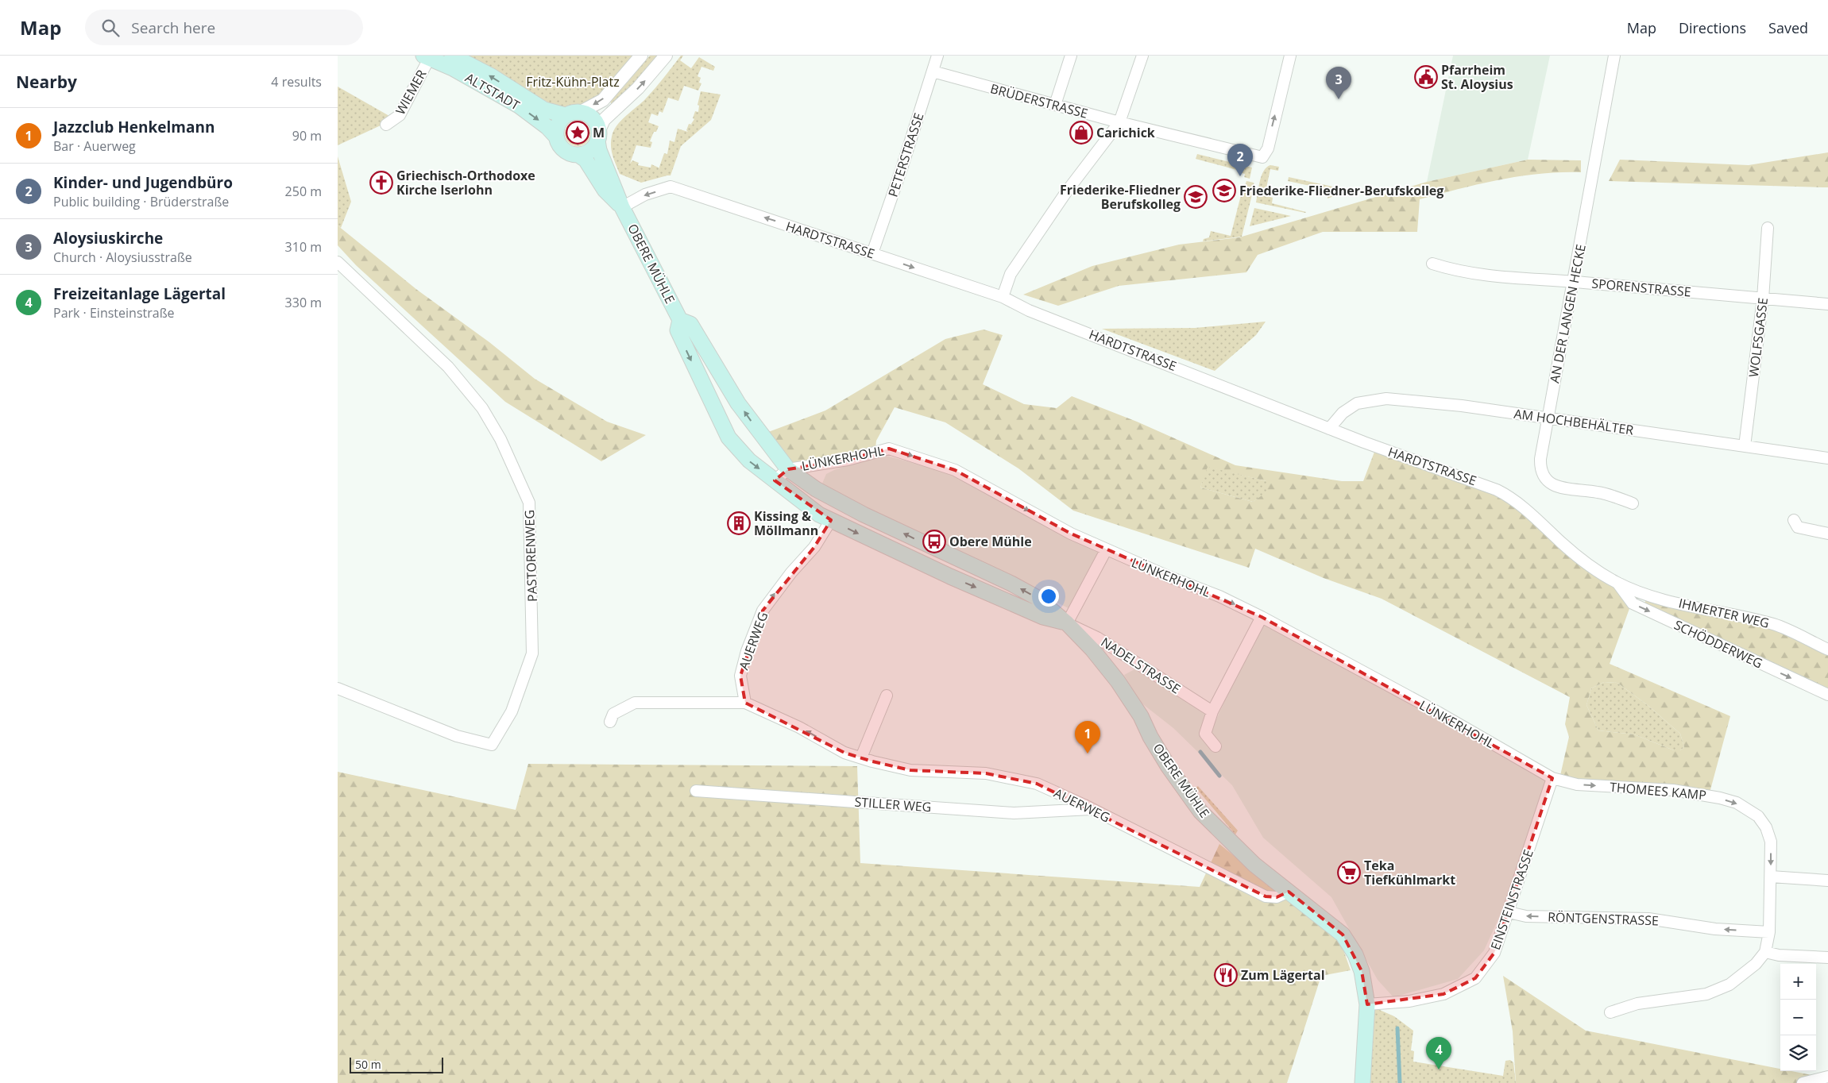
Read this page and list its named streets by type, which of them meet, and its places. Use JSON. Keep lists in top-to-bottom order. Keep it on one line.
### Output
{"streets":{"main road":["ALTSTADT","OBERE MÜHLE"],"street":["WIEMER","BRÜDERSTRASSE","PETERSTRASSE","HARDTSTRASSE","SPORENSTRASSE","AN DER LANGEN HECKE","WOLFSGASSE","AM HOCHBEHÄLTER","LÜNKERHOHL","PASTORENWEG","IHMERTER WEG","AUERWEG","SCHÖDDERWEG","NADELSTRASSE","THOMEES KAMP","STILLER WEG","EINSTEINSTRASSE","RÖNTGENSTRASSE"]},"crossings":[["ALTSTADT","WIEMER"],["ALTSTADT","OBERE MÜHLE"],["BRÜDERSTRASSE","PETERSTRASSE"],["PETERSTRASSE","HARDTSTRASSE"],["HARDTSTRASSE","OBERE MÜHLE"],["HARDTSTRASSE","AM HOCHBEHÄLTER"],["HARDTSTRASSE","IHMERTER WEG"],["HARDTSTRASSE","SCHÖDDERWEG"],["OBERE MÜHLE","LÜNKERHOHL"],["OBERE MÜHLE","AUERWEG"],["OBERE MÜHLE","NADELSTRASSE"],["OBERE MÜHLE","EINSTEINSTRASSE"],["SPORENSTRASSE","AN DER LANGEN HECKE"],["SPORENSTRASSE","WOLFSGASSE"],["AN DER LANGEN HECKE","AM HOCHBEHÄLTER"],["WOLFSGASSE","AM HOCHBEHÄLTER"],["LÜNKERHOHL","THOMEES KAMP"],["LÜNKERHOHL","EINSTEINSTRASSE"],["IHMERTER WEG","SCHÖDDERWEG"],["AUERWEG","STILLER WEG"],["THOMEES KAMP","EINSTEINSTRASSE"],["THOMEES KAMP","RÖNTGENSTRASSE"],["EINSTEINSTRASSE","RÖNTGENSTRASSE"]],"one_way":["LÜNKERHOHL","SCHÖDDERWEG","THOMEES KAMP","RÖNTGENSTRASSE"],"parks":["Fritz-Kühn-Platz"],"places":{"public building":["Pfarrheim St. Aloysius"],"place":["M"],"shop":["Carichick"],"church":["Griechisch-Orthodoxe Kirche Iserlohn"],"school or university":["Friederike-Fliedner-Berufskolleg","Friederike-Fliedner Berufskolleg"],"building":["Kissing & Möllmann"],"bus stop":["Obere Mühle"],"supermarket":["Teka Tiefkühlmarkt"],"restaurant":["Zum Lägertal"]},"scale_bar":"50 m","page":{"header":"Map","search":"Search here","nav":["Map","Directions","Saved"],"heading":["Nearby","4 results"],"pins":["3","2","1","4"],"list":[{"mark":"1","name":"Jazzclub Henkelmann","note":"Bar · Auerweg","value":"90 m"},{"mark":"2","name":"Kinder- und Jugendbüro","note":"Public building · Brüderstraße","value":"250 m"},{"mark":"3","name":"Aloysiuskirche","note":"Church · Aloysiusstraße","value":"310 m"},{"mark":"4","name":"Freizeitanlage Lägertal","note":"Park · Einsteinstraße","value":"330 m"}],"map_buttons":["+","−"],"scale":"50 m"}}
